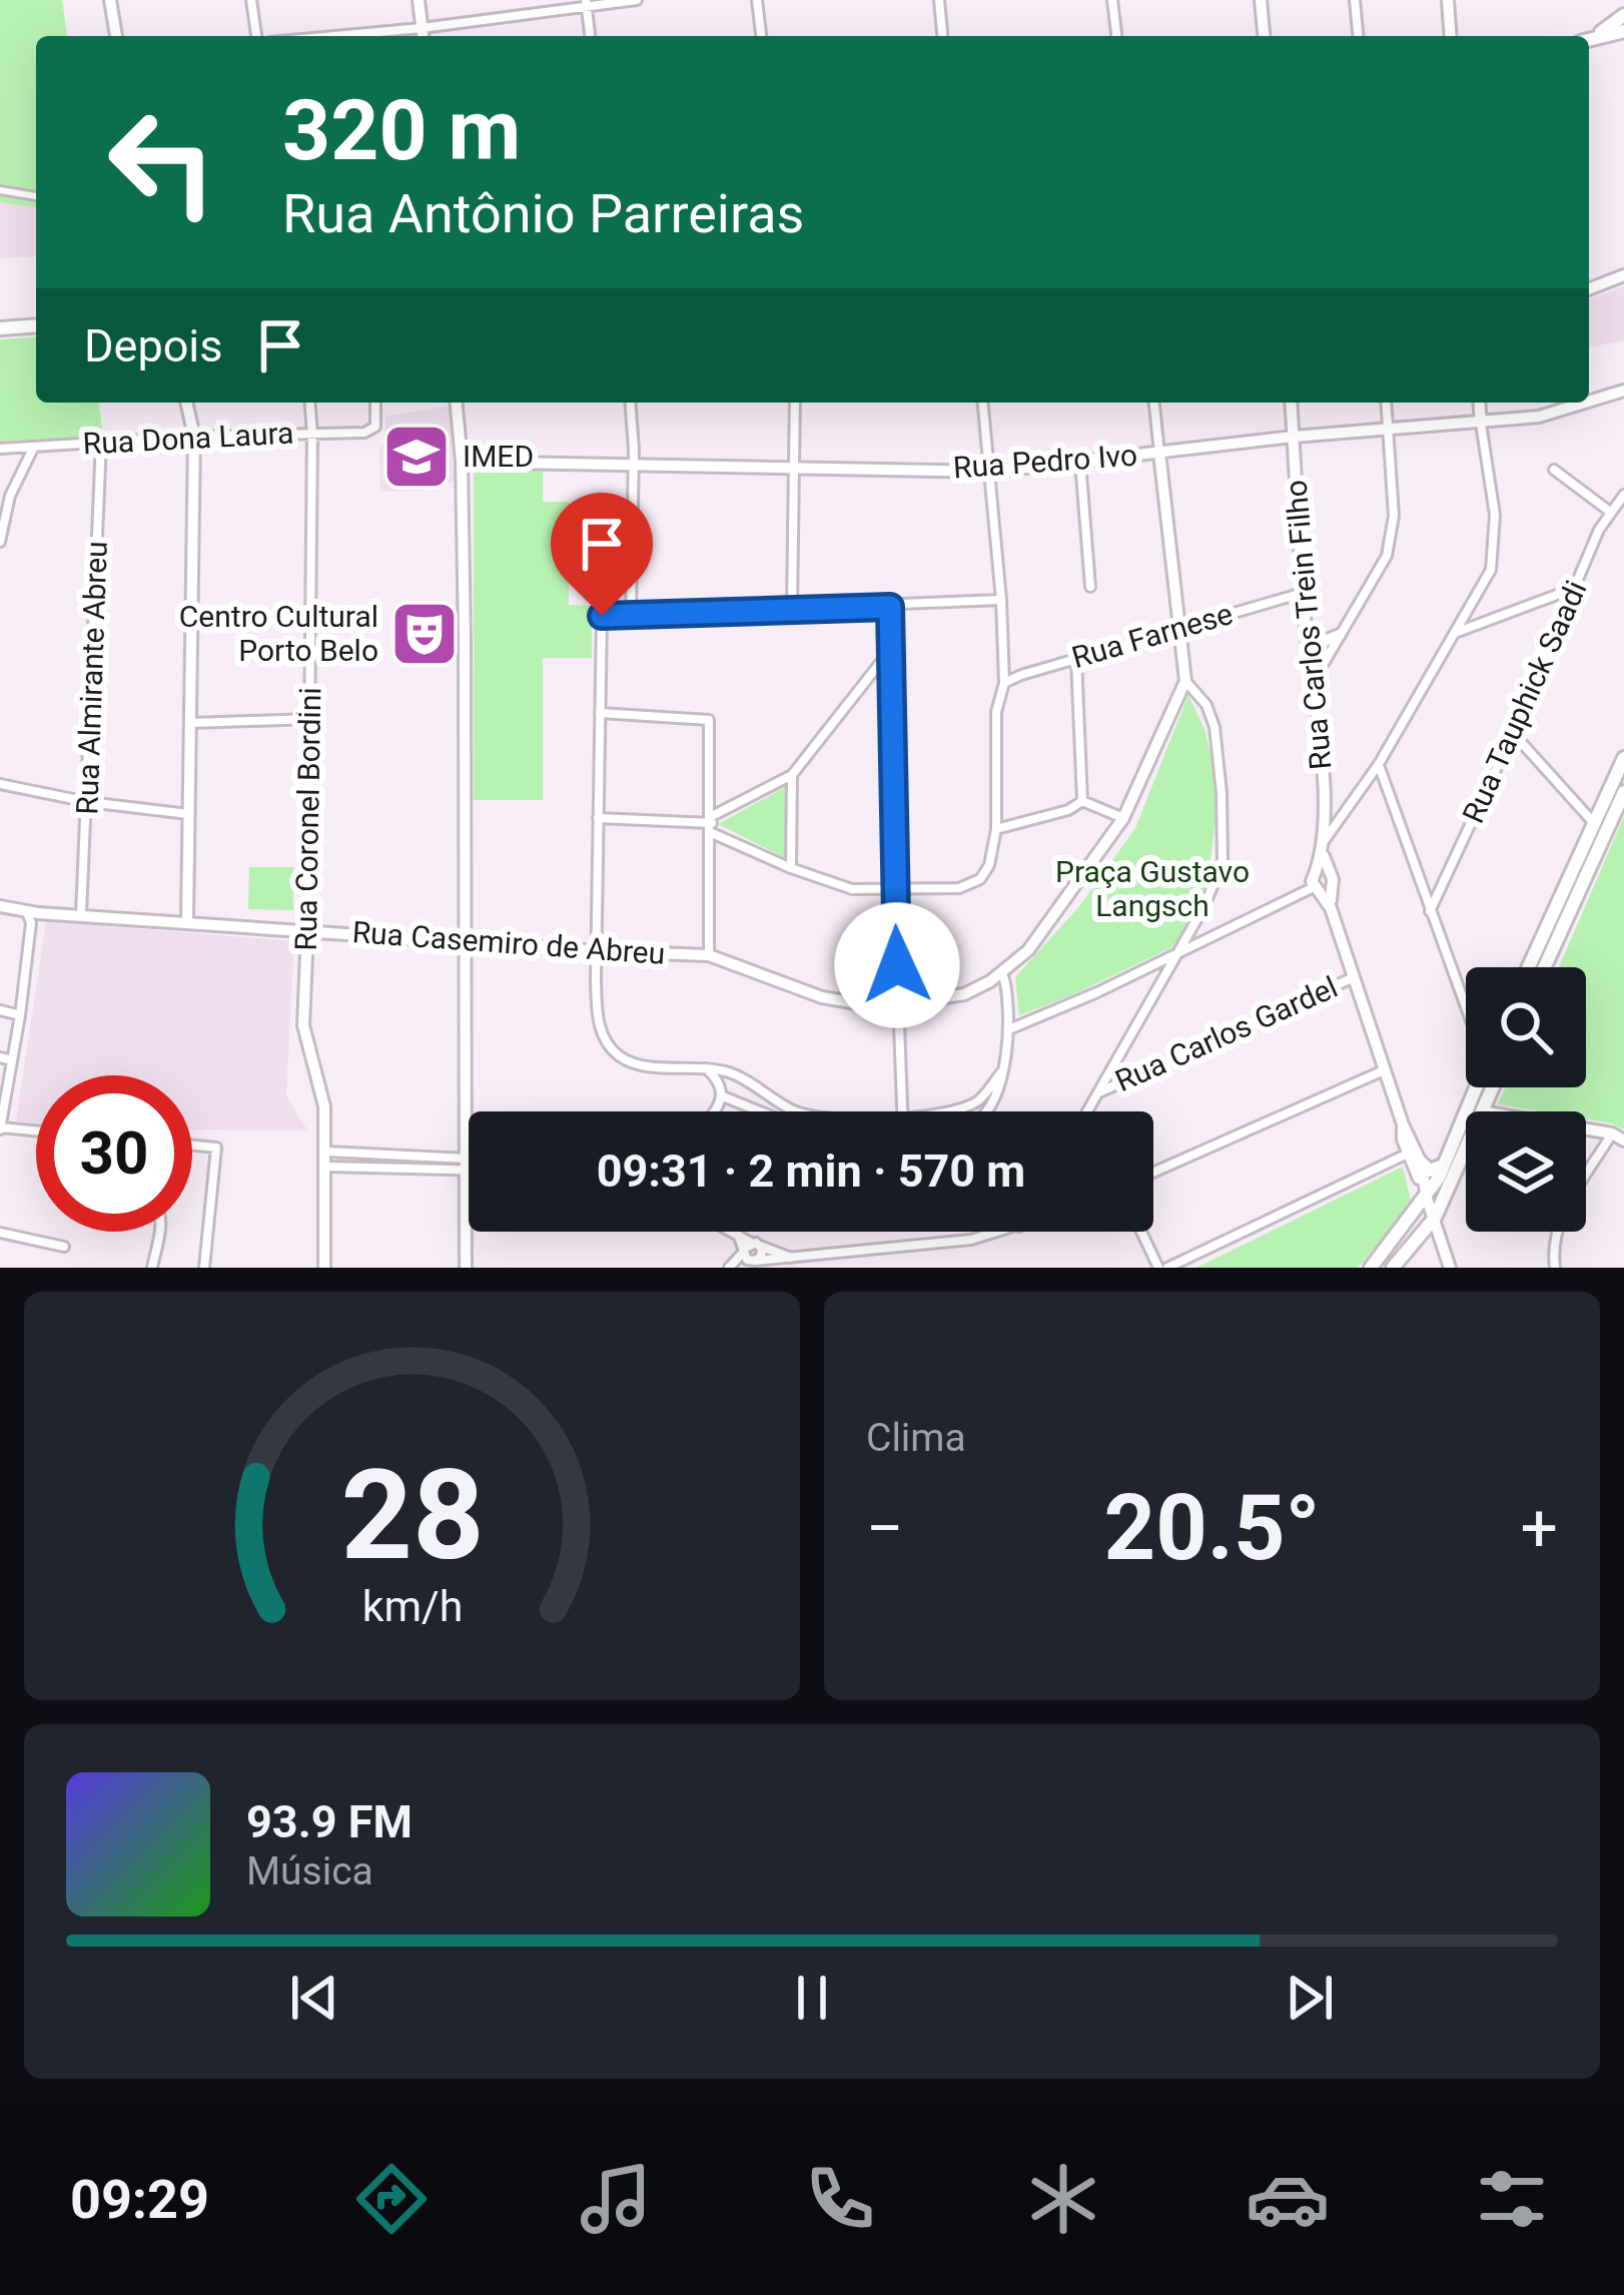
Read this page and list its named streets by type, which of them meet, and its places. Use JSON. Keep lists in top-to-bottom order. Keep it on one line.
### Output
{"streets":{"street":["Rua Dona Laura","Rua Pedro Ivo","Rua Carlos Trein Filho","Rua Farnese","Rua Almirante Abreu","Rua Tauphick Saadi","Rua Coronel Bordini","Rua Casemiro de Abreu","Rua Carlos Gardel"]},"crossings":[["Rua Dona Laura","Rua Almirante Abreu"],["Rua Dona Laura","Rua Coronel Bordini"],["Rua Pedro Ivo","Rua Carlos Trein Filho"],["Rua Carlos Trein Filho","Rua Farnese"],["Rua Almirante Abreu","Rua Casemiro de Abreu"],["Rua Coronel Bordini","Rua Casemiro de Abreu"]],"parks":["Praça Gustavo Langsch"],"places":{"school or university":["IMED"],"theatre":["Centro Cultural Porto Belo"]},"page":{"turn":["320 m","Rua Antônio Parreiras"],"then":"Depois","limit":"30","trip":"09:31 · 2 min · 570 m","tile":"Clima","heat":["−","20.5°","+"],"song":["93.9 FM","Música"],"tabs":"09:29","gauge":["28","km/h"]}}
